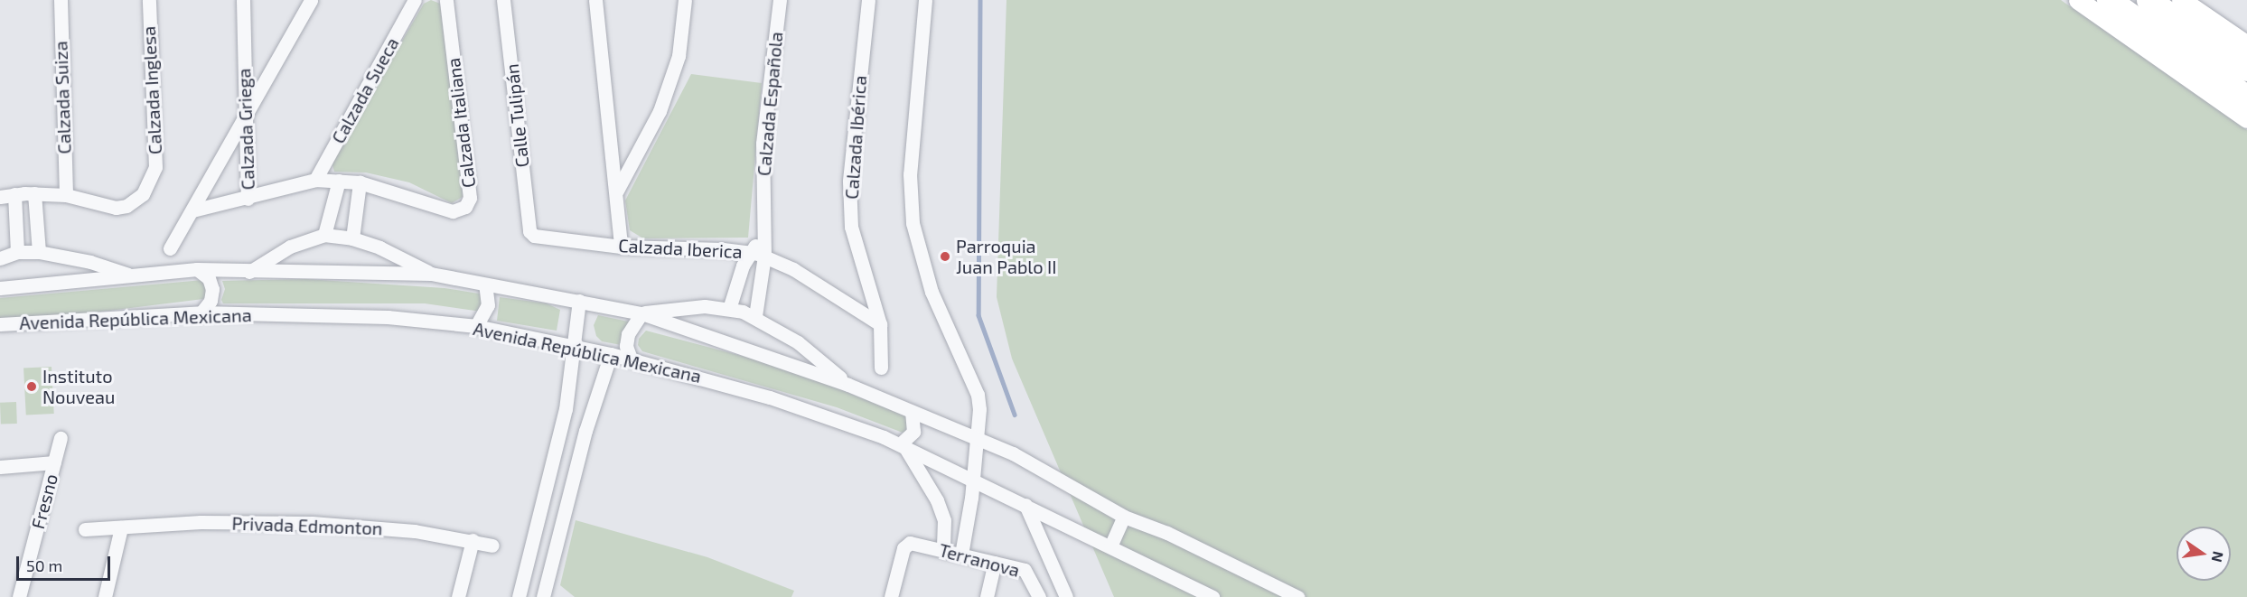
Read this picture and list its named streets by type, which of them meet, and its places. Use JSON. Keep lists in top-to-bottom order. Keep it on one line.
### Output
{"streets":{"street":["Calzada Inglesa","Calzada Sueca","Calzada Suiza","Calzada Española","Calle Tulipán","Calzada Italiana","Calzada Griega","Calzada Ibérica","Calzada Iberica","Avenida República Mexicana","Fresno","Privada Edmonton","Terranova"]},"crossings":[["Calzada Inglesa","Calzada Suiza"],["Calzada Sueca","Calzada Griega"],["Calzada Española","Calzada Iberica"],["Calzada Española","Avenida República Mexicana"],["Calle Tulipán","Calzada Iberica"],["Calzada Italiana","Calzada Griega"],["Calzada Ibérica","Calzada Iberica"]],"places":["Parroquia Juan Pablo II","Instituto Nouveau"],"scale_bar":"50 m","north":"right"}
